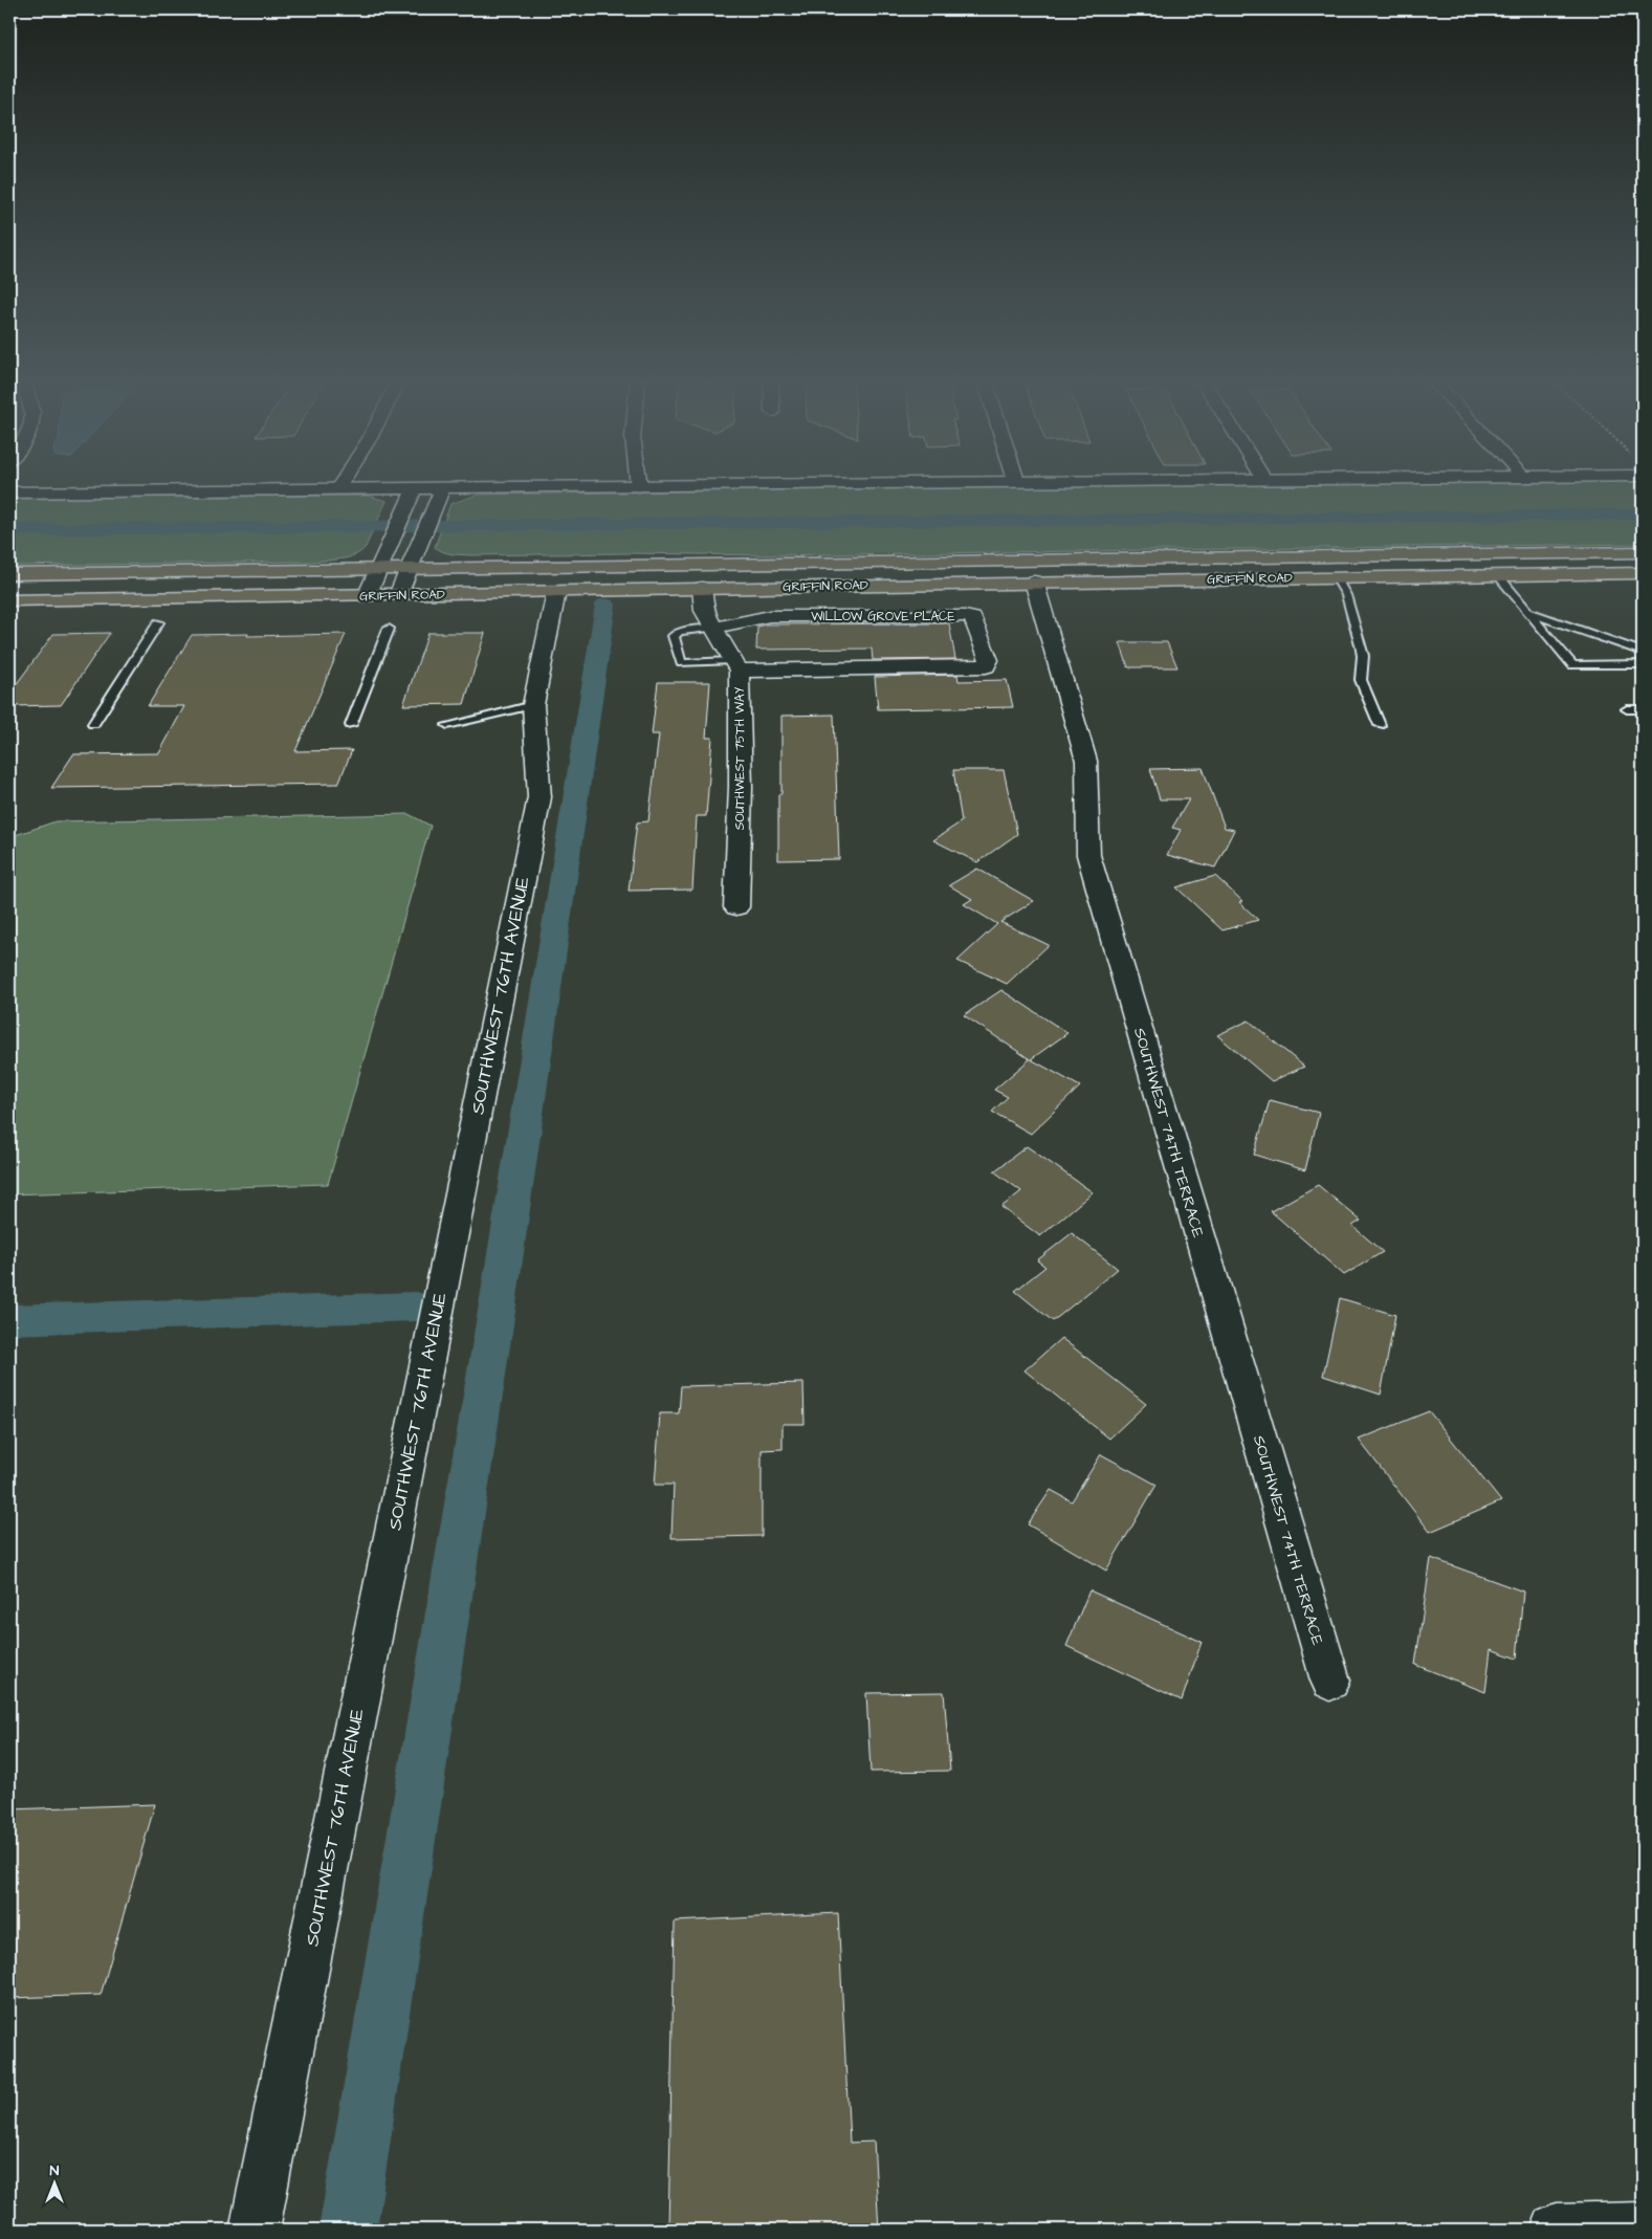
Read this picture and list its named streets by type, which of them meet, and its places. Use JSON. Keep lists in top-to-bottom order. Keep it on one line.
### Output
{"streets":{"main road":["GRIFFIN ROAD"],"street":["WILLOW GROVE PLACE","SOUTHWEST 75TH WAY","SOUTHWEST 76TH AVENUE","SOUTHWEST 74TH TERRACE"]},"crossings":[["GRIFFIN ROAD","SOUTHWEST 75TH WAY"],["GRIFFIN ROAD","SOUTHWEST 76TH AVENUE"],["GRIFFIN ROAD","SOUTHWEST 74TH TERRACE"],["WILLOW GROVE PLACE","SOUTHWEST 75TH WAY"]],"north":"top"}
